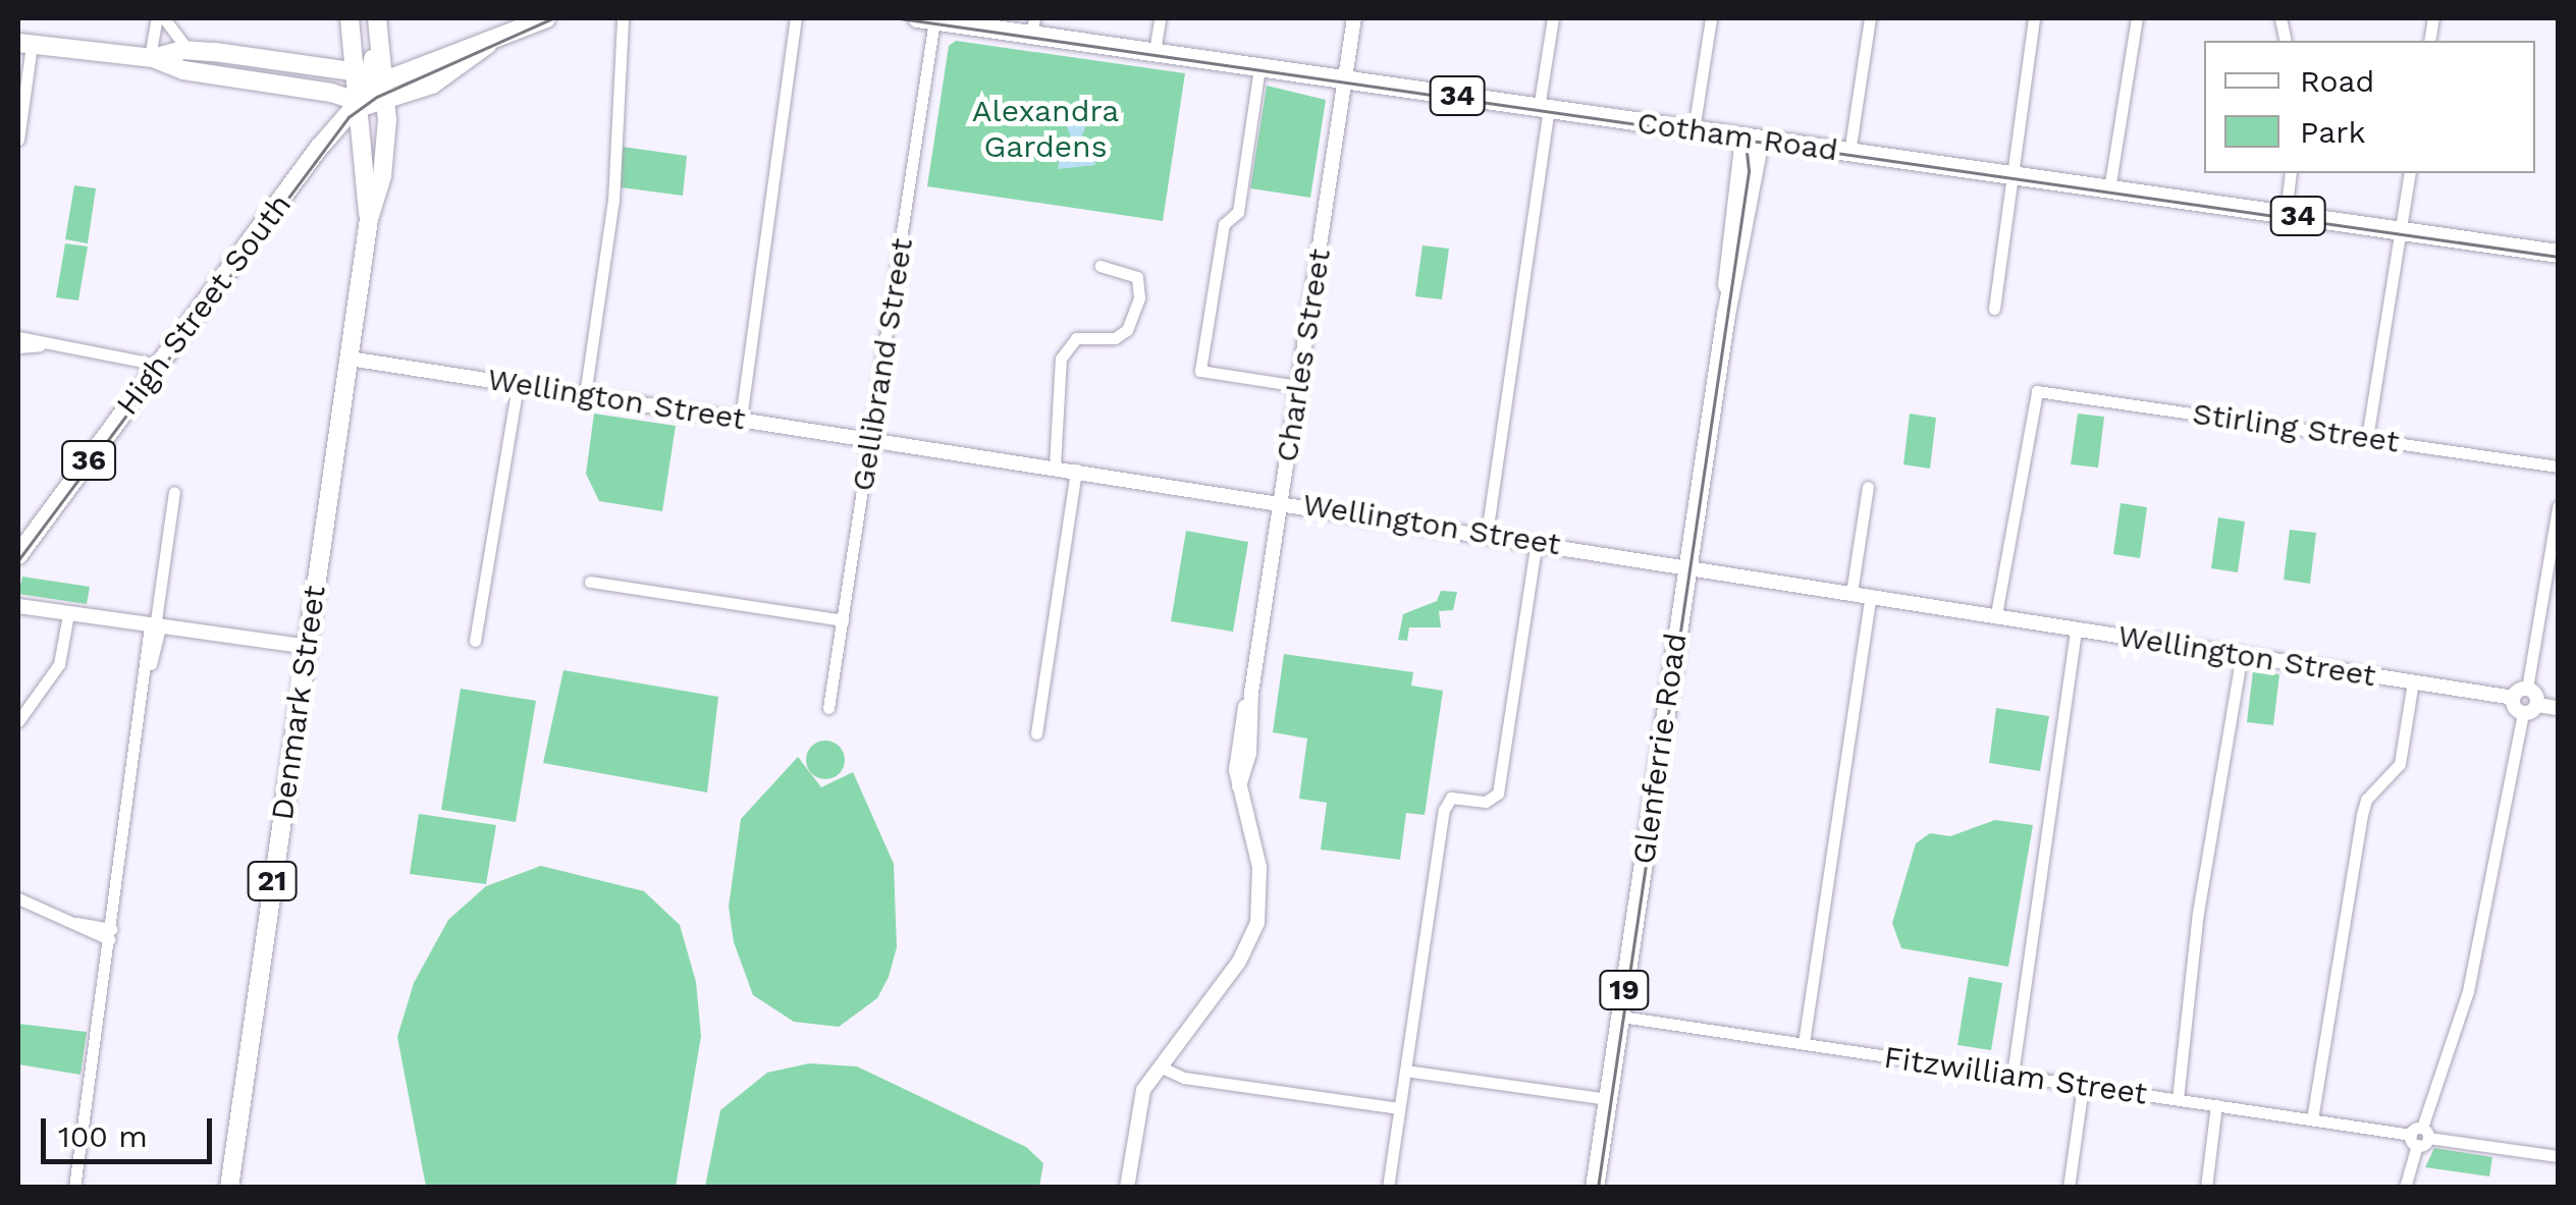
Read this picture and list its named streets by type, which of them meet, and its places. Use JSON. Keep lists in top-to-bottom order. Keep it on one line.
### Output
{"streets":{"main road":["34","Cotham Road","High Street South","36","Denmark Street","Glenferrie Road","21","19"],"street":["Charles Street","Gellibrand Street","Wellington Street","Stirling Street","Fitzwilliam Street"]},"crossings":[["Cotham Road","Charles Street"],["Cotham Road","Gellibrand Street"],["Cotham Road","Glenferrie Road"],["High Street South","Denmark Street"],["High Street South","21"],["Charles Street","Wellington Street"],["Gellibrand Street","Wellington Street"],["Wellington Street","Stirling Street"],["Wellington Street","Denmark Street"],["Wellington Street","Glenferrie Road"],["Denmark Street","21"],["Glenferrie Road","Fitzwilliam Street"]],"parks":["Alexandra Gardens"],"legend":["Road","Park"],"scale_bar":"100 m"}
